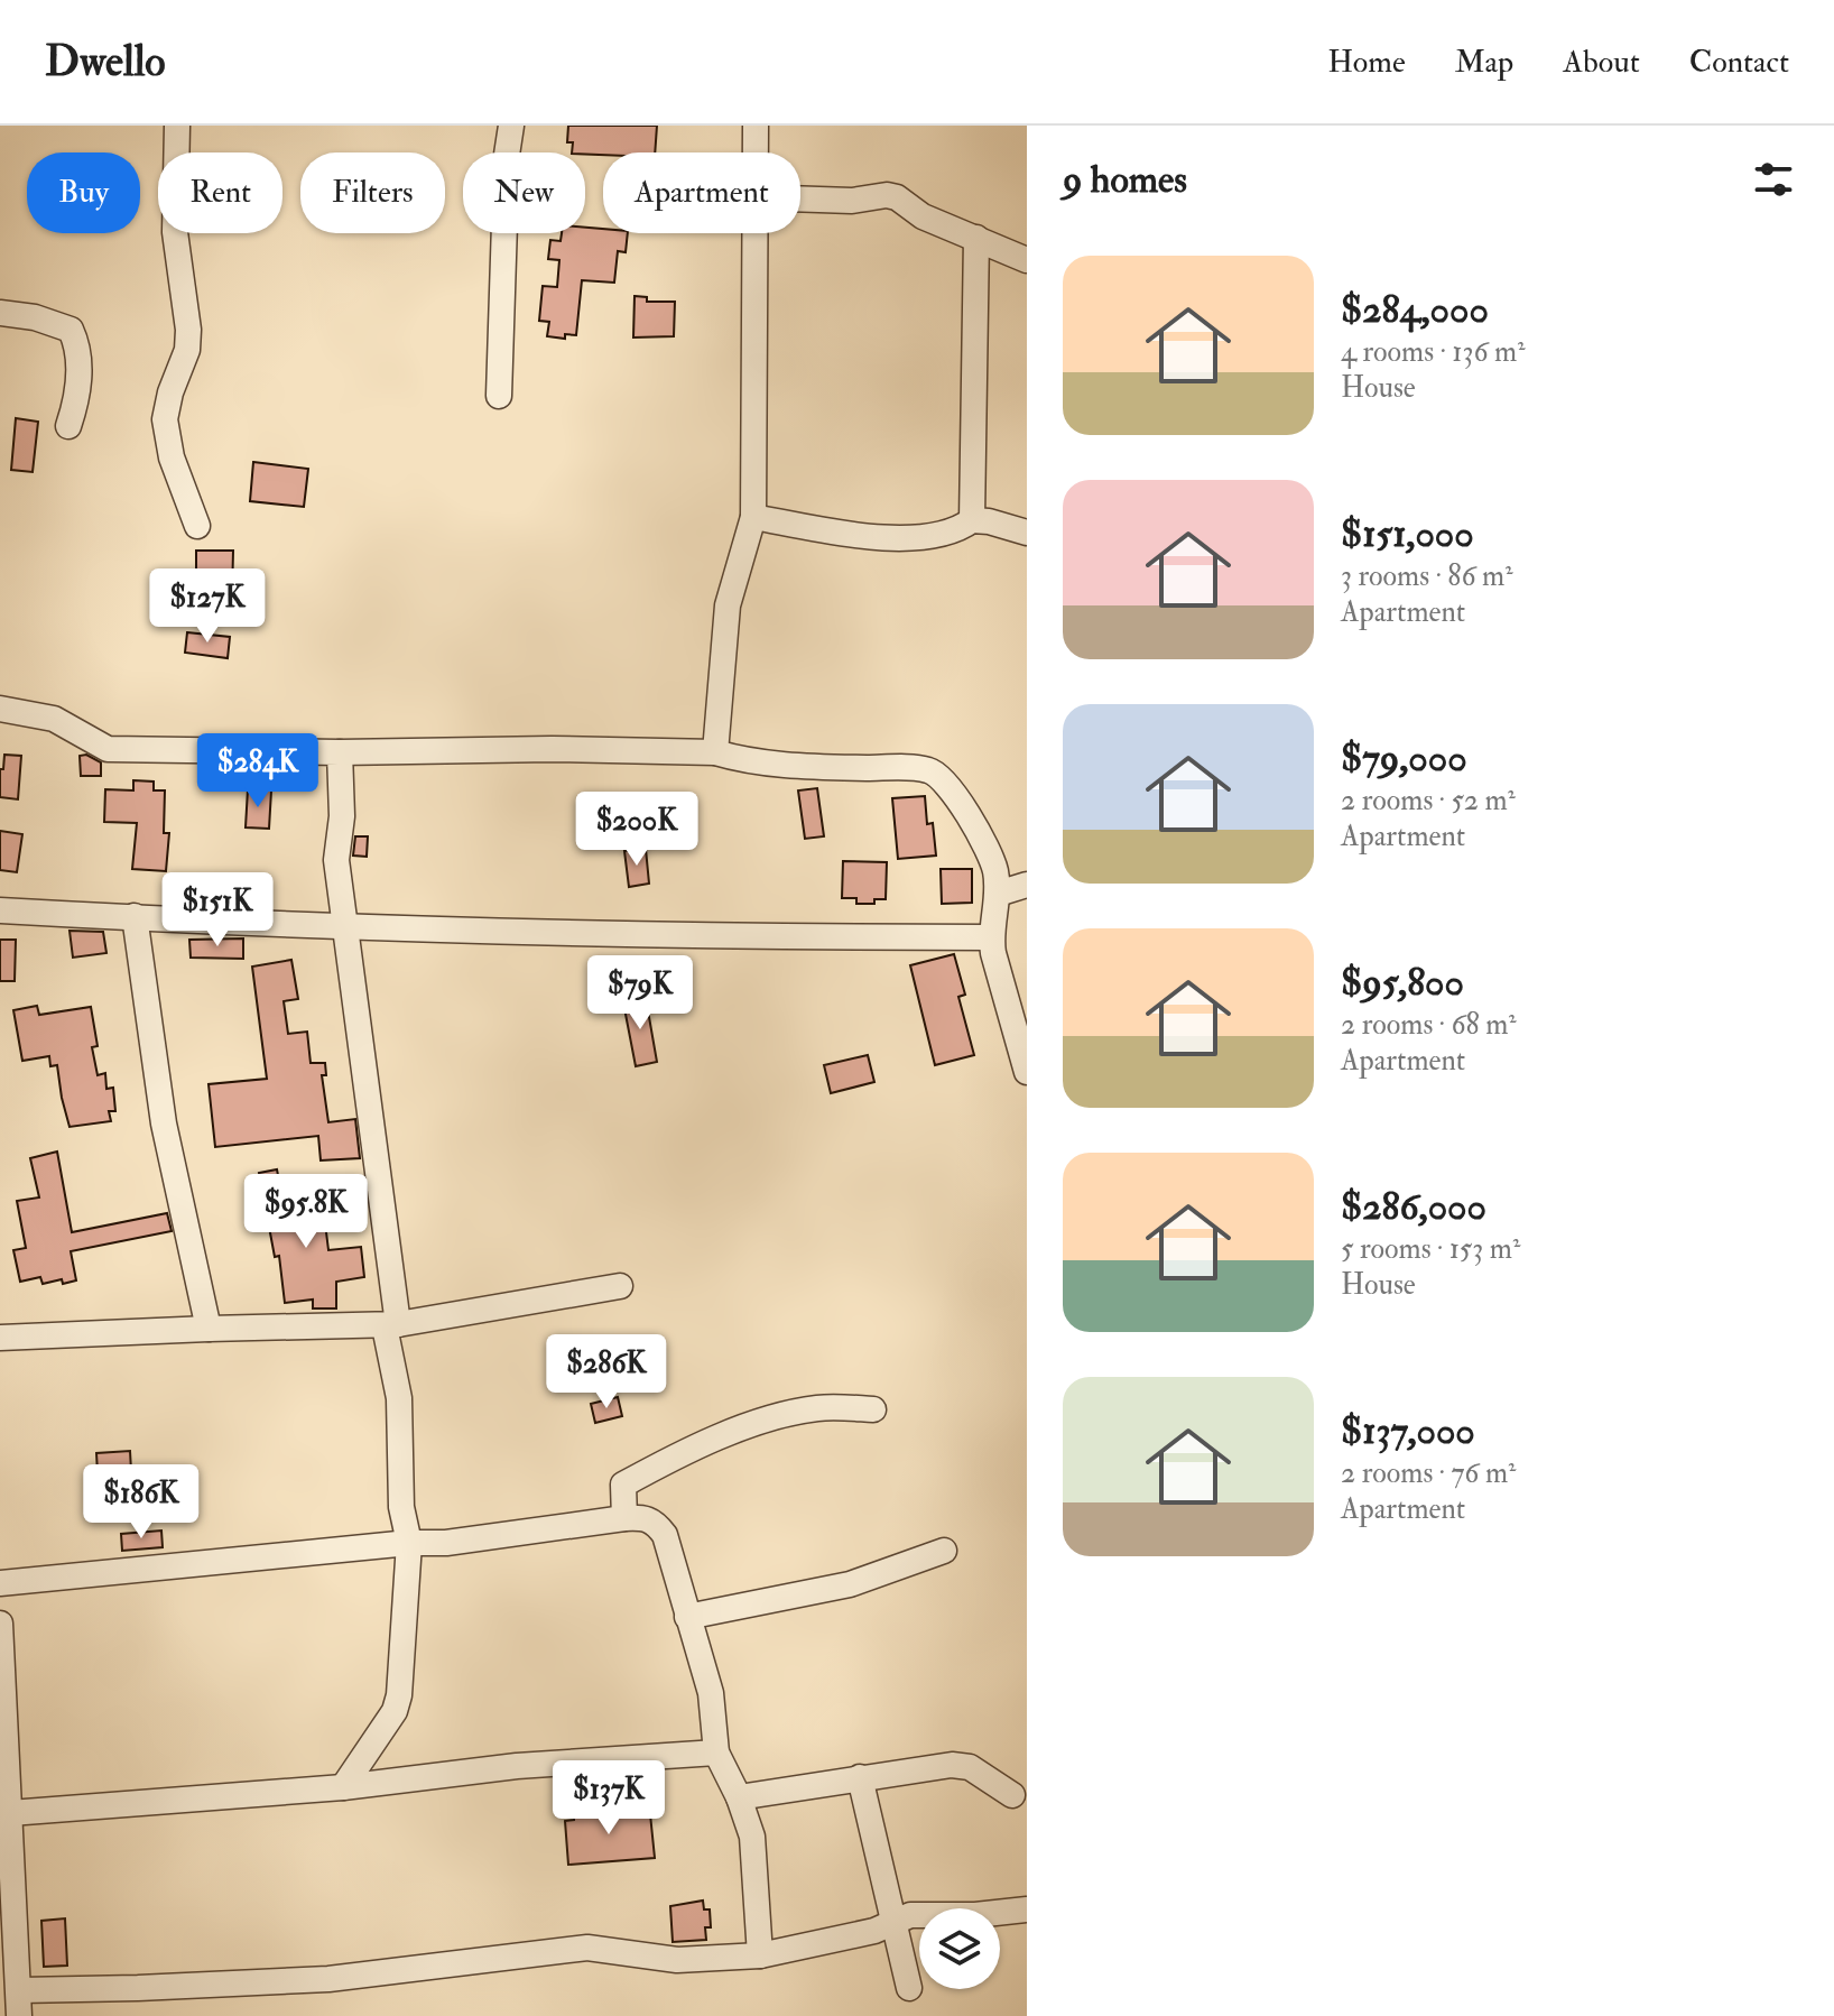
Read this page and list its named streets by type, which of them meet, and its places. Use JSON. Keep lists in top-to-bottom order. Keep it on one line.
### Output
{"page":{"header":"Dwello","nav":["Home","Map","About","Contact"],"heading":"9 homes","chip":["Buy","Rent","Filters","New","Apartment"],"list":[{"name":"$284,000","note":"4 rooms · 136 m² · House"},{"name":"$151,000","note":"3 rooms · 86 m² · Apartment"},{"name":"$79,000","note":"2 rooms · 52 m² · Apartment"},{"name":"$95,800","note":"2 rooms · 68 m² · Apartment"},{"name":"$286,000","note":"5 rooms · 153 m² · House"},{"name":"$137,000","note":"2 rooms · 76 m² · Apartment"}],"price":["$127K","$284K","$200K","$151K","$79K","$95.8K","$286K","$186K","$137K"]}}
